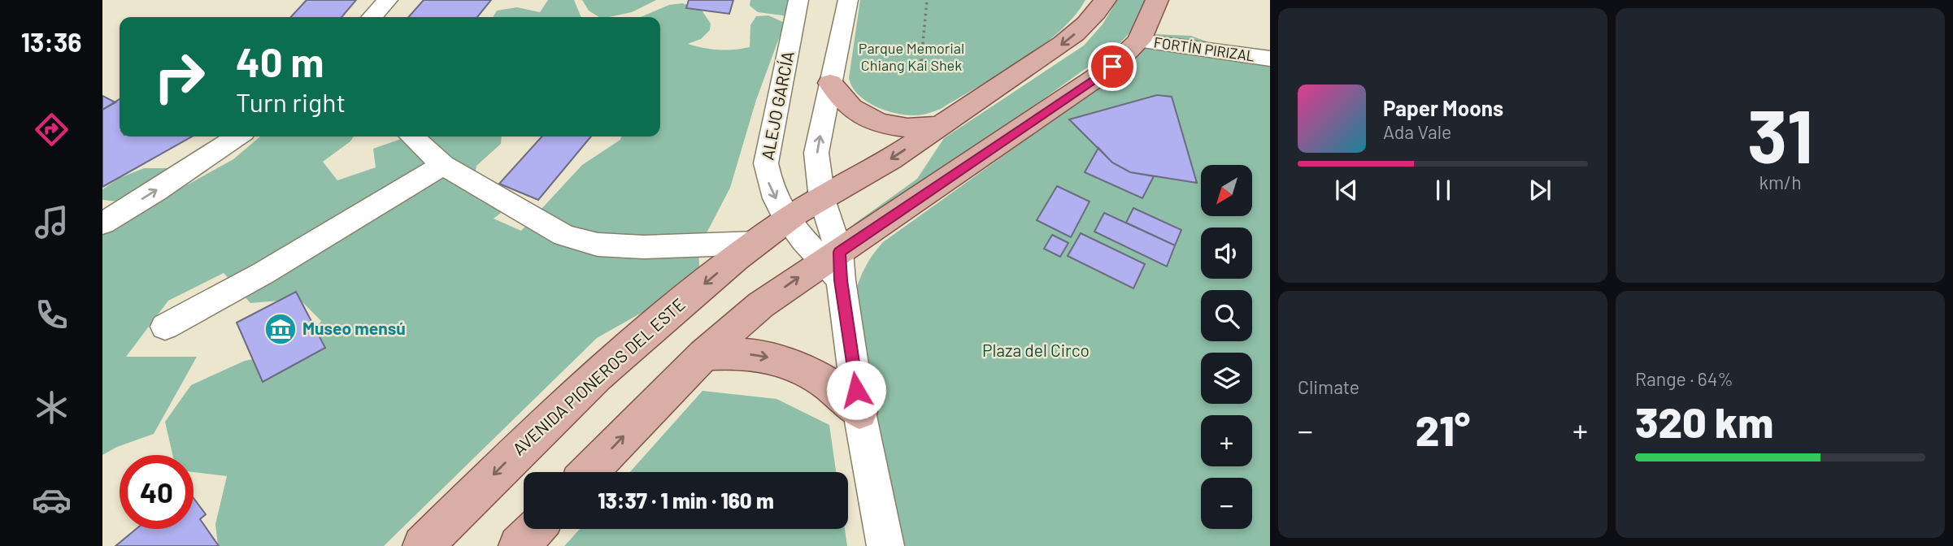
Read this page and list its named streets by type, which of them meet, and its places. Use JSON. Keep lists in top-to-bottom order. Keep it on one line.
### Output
{"streets":{"main road":["AVENIDA PIONEROS DEL ESTE"],"street":["FORTÍN PIRIZAL","ALEJO GARCÍA"]},"crossings":[["ALEJO GARCÍA","AVENIDA PIONEROS DEL ESTE"]],"parks":["Parque Memorial Chiang Kai Shek","Plaza del Circo"],"places":{"museum":["Museo mensú"]},"north":"bottom left","page":{"tabs":"13:36","tile":[["31","km/h"],"Climate",["Range · 64%","320 km"]],"turn":["40 m","Turn right"],"song":["Paper Moons","Ada Vale"],"map_buttons":["+","−"],"heat":["−","21°","+"],"limit":"40","trip":"13:37 · 1 min · 160 m"}}
